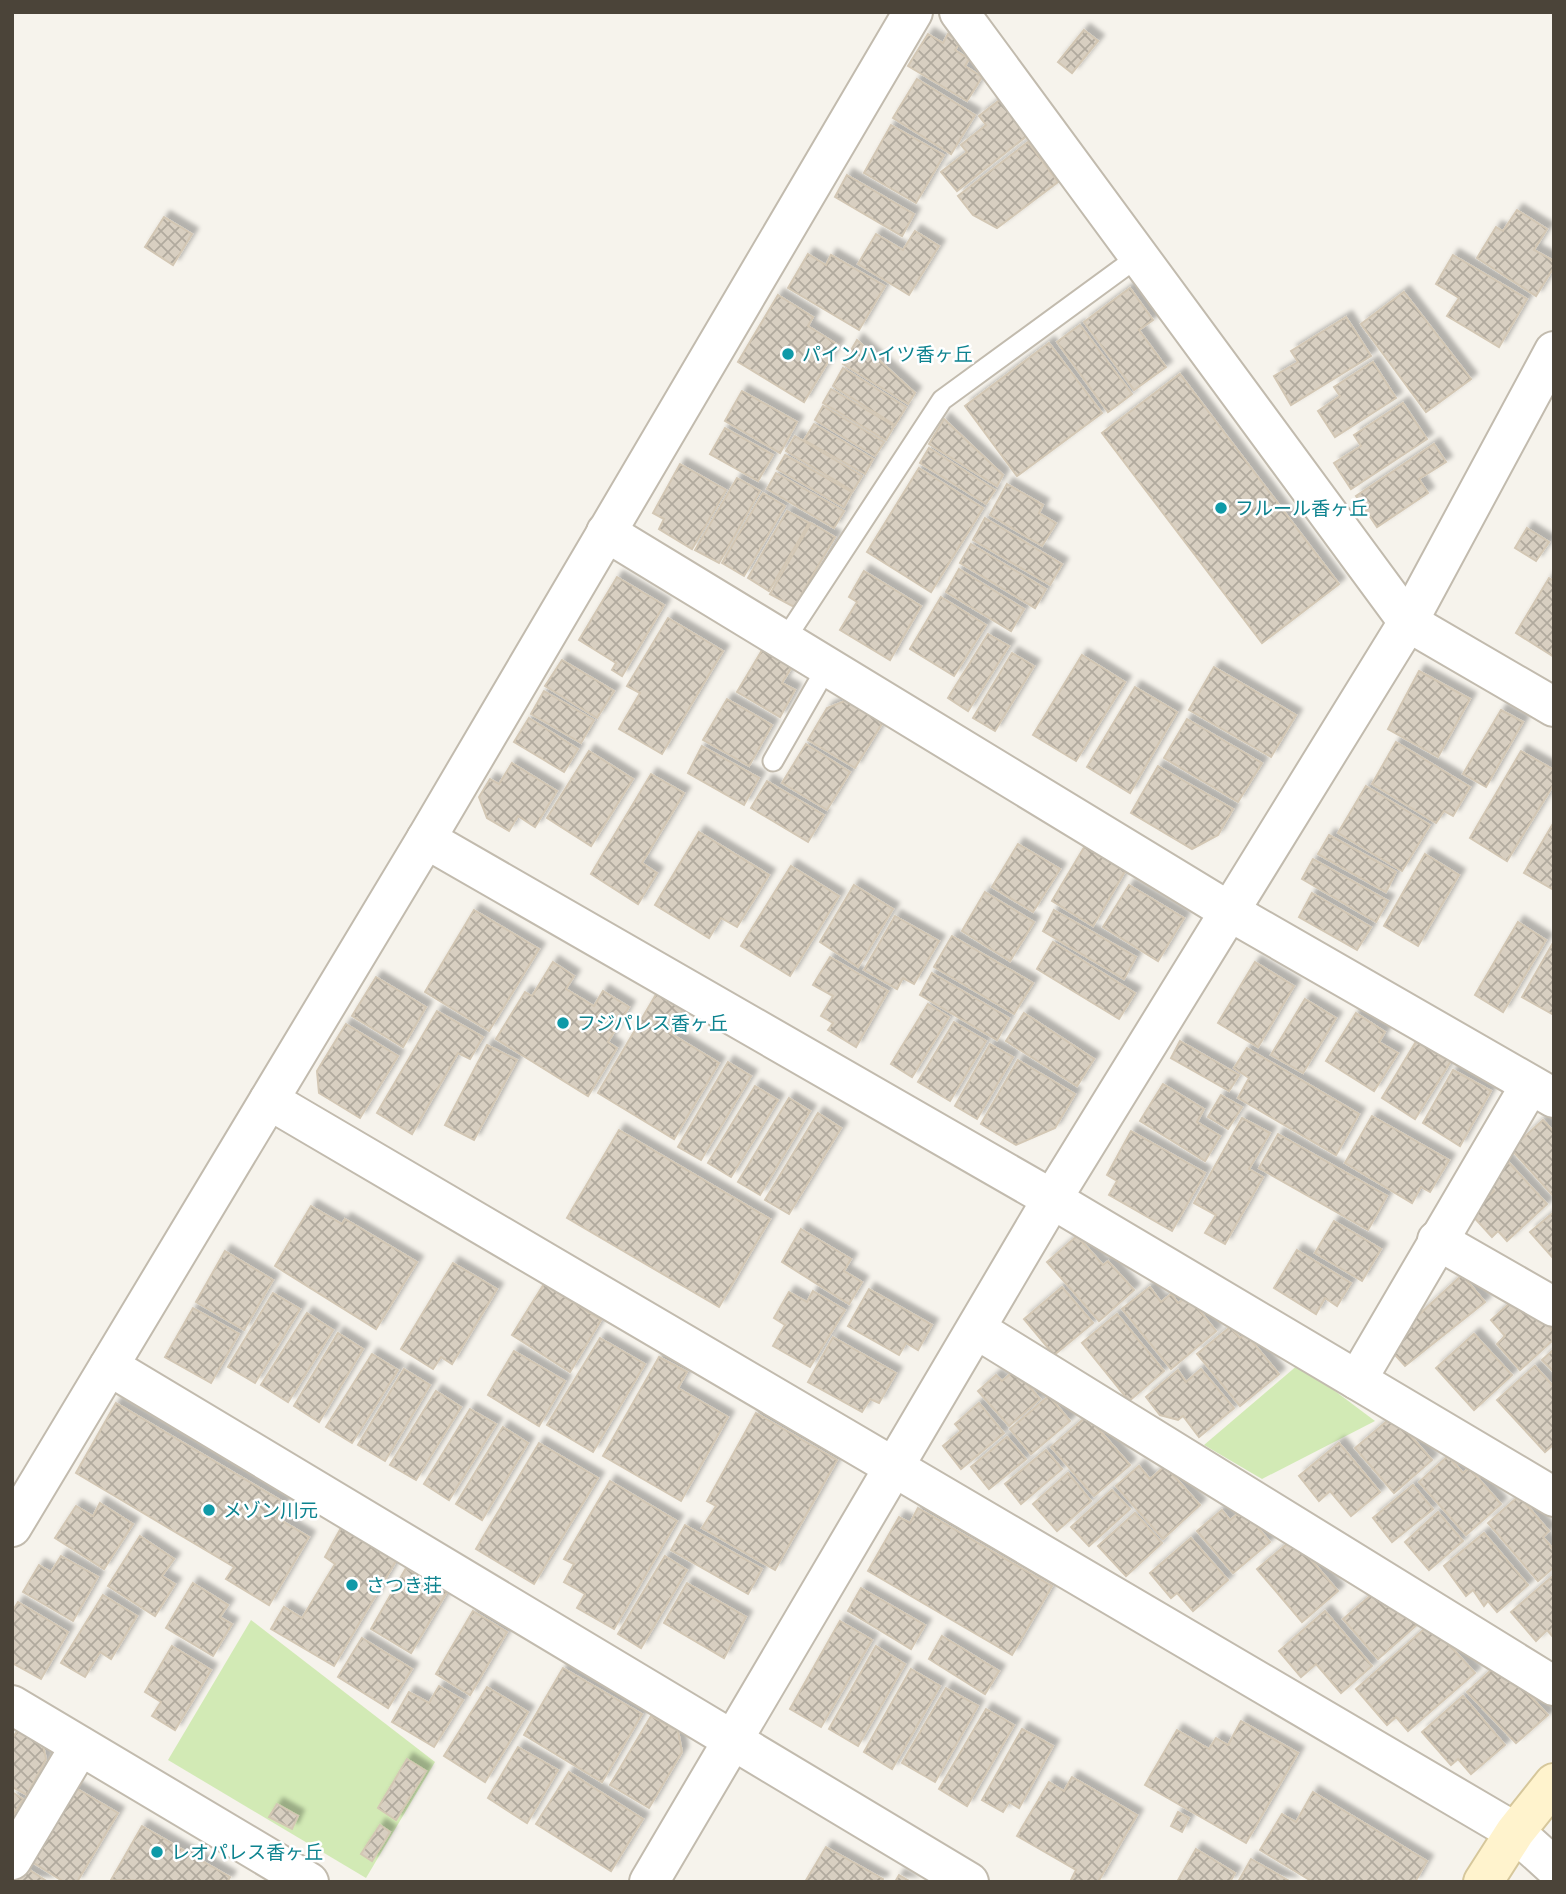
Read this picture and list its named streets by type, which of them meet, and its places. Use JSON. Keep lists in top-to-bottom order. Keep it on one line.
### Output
{"places":["パインハイツ香ヶ丘","フルール香ヶ丘","フジパレス香ヶ丘","メゾン川元","さつき荘","レオパレス香ヶ丘"]}
